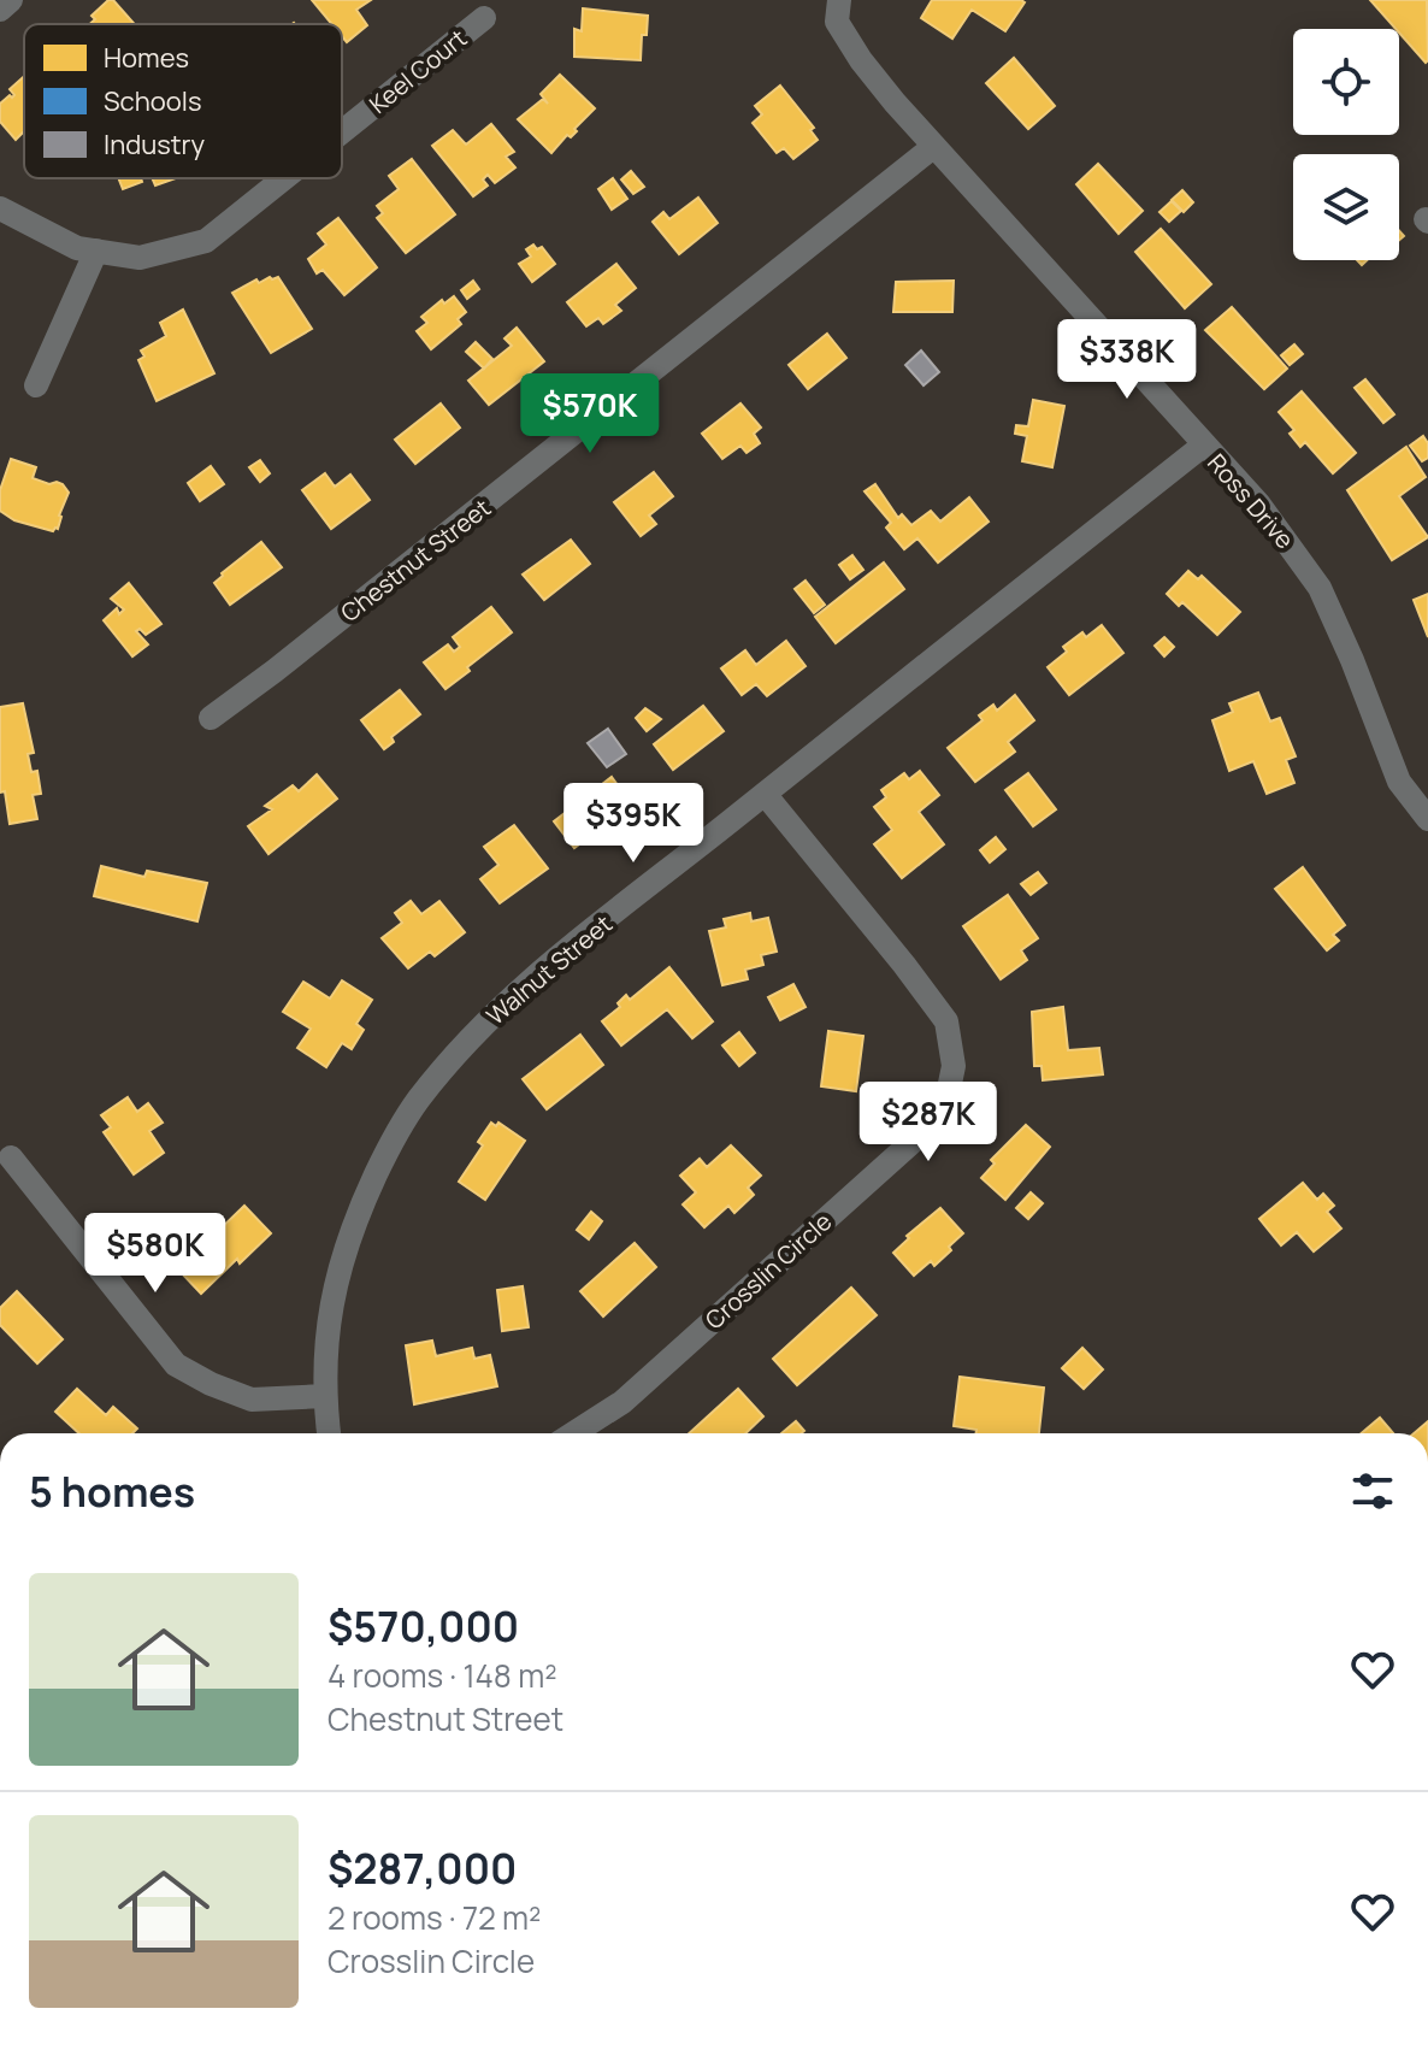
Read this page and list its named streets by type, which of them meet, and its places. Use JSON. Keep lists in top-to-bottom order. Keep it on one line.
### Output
{"streets":{"street":["Keel Court","Ross Drive","Chestnut Street","Walnut Street","Crosslin Circle"]},"crossings":[["Ross Drive","Chestnut Street"],["Ross Drive","Walnut Street"],["Walnut Street","Crosslin Circle"]],"legend":["Homes","Schools","Industry"],"page":{"price":["$338K","$570K","$395K","$287K","$580K"],"heading":"5 homes","list":[{"name":"$570,000","note":"4 rooms · 148 m² · Chestnut Street"},{"name":"$287,000","note":"2 rooms · 72 m² · Crosslin Circle"}]}}
